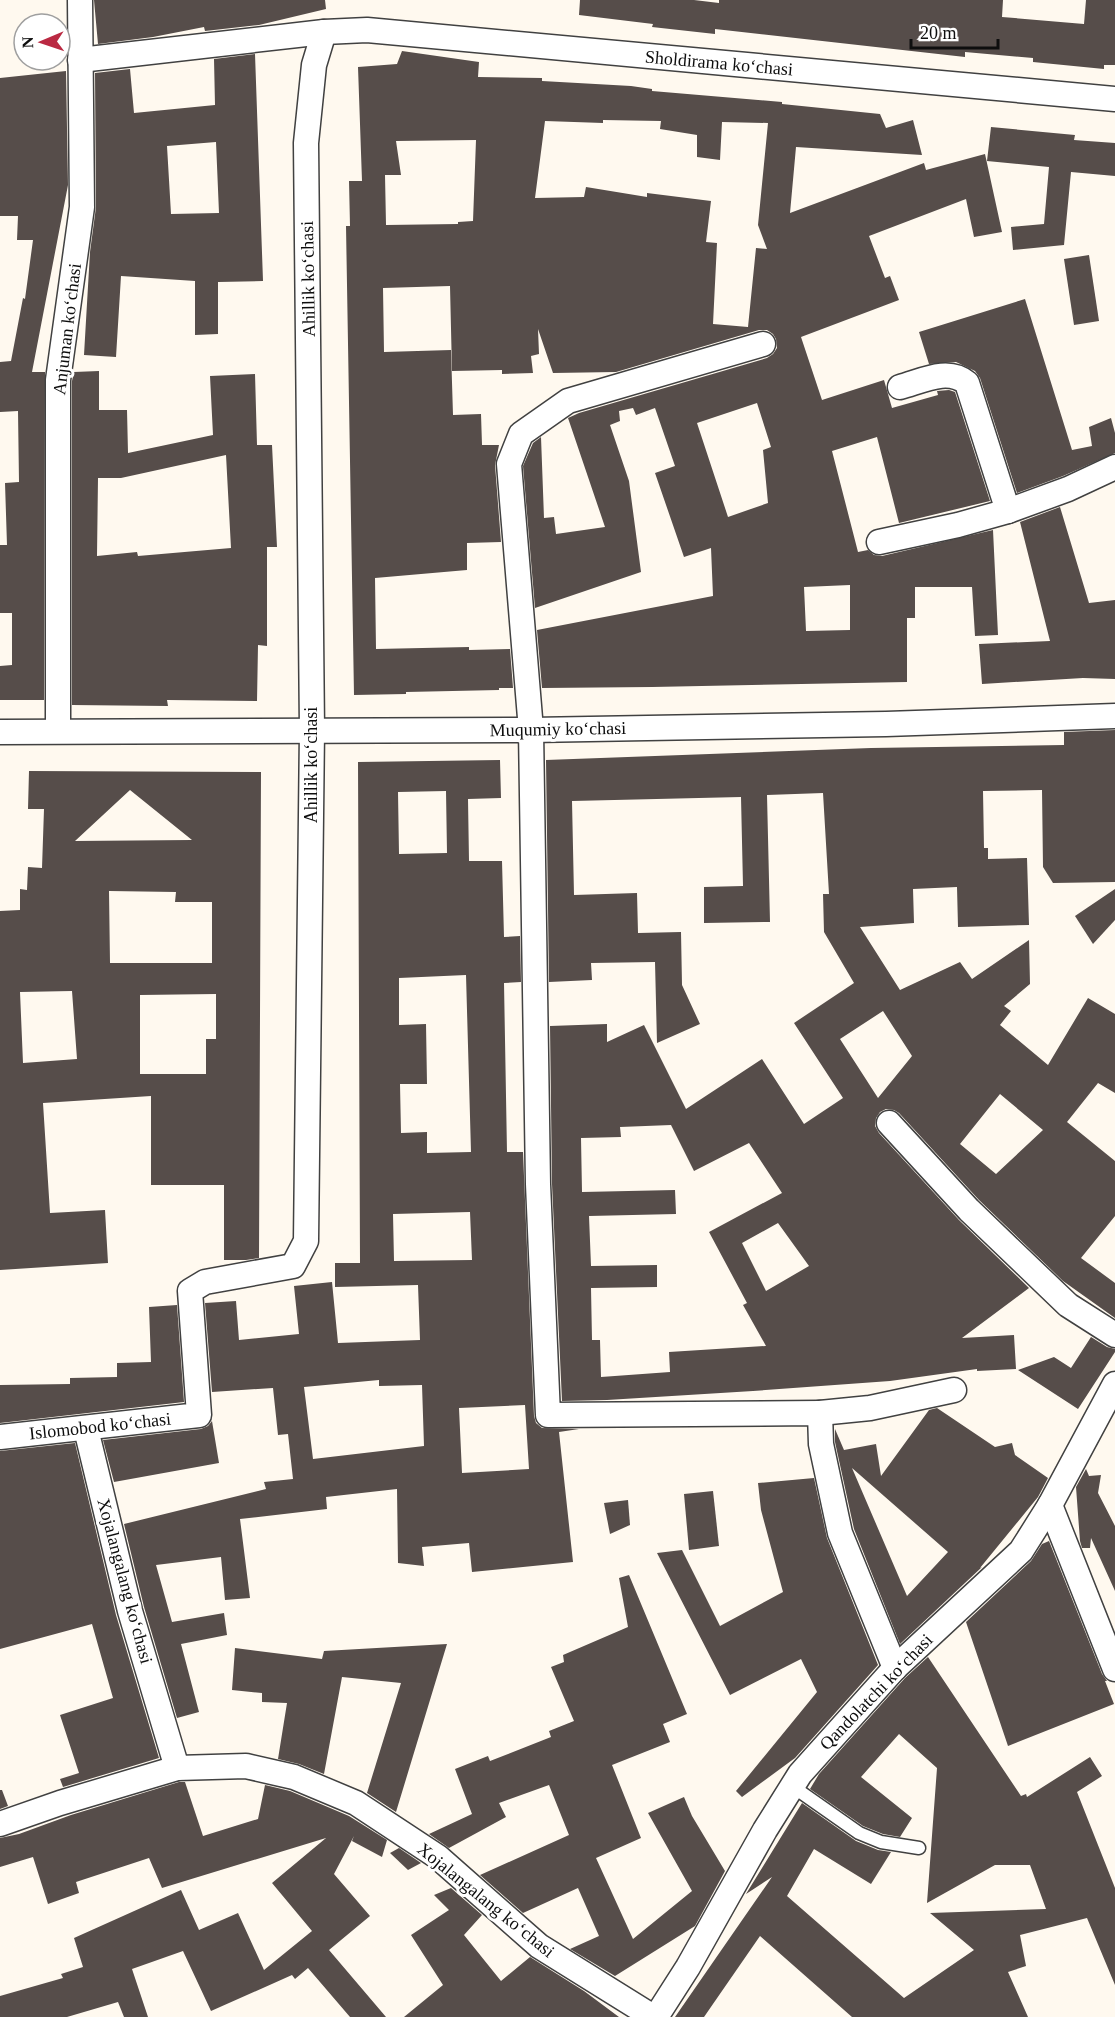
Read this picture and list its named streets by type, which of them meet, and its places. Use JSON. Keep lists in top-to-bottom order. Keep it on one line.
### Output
{"streets":{"street":["Sholdirama ko‘chasi","Ahillik koʻchasi","Anjuman koʻchasi","Muqumiy koʻchasi","Islomobod ko‘chasi","Xojalangalang koʻchasi","Qandolatchi koʻchasi"]},"crossings":[["Sholdirama ko‘chasi","Ahillik koʻchasi"],["Sholdirama ko‘chasi","Anjuman koʻchasi"],["Ahillik koʻchasi","Muqumiy koʻchasi"],["Ahillik koʻchasi","Islomobod ko‘chasi"],["Anjuman koʻchasi","Muqumiy koʻchasi"],["Islomobod ko‘chasi","Xojalangalang koʻchasi"],["Xojalangalang koʻchasi","Qandolatchi koʻchasi"]],"scale_bar":"20 m","north":"left"}
